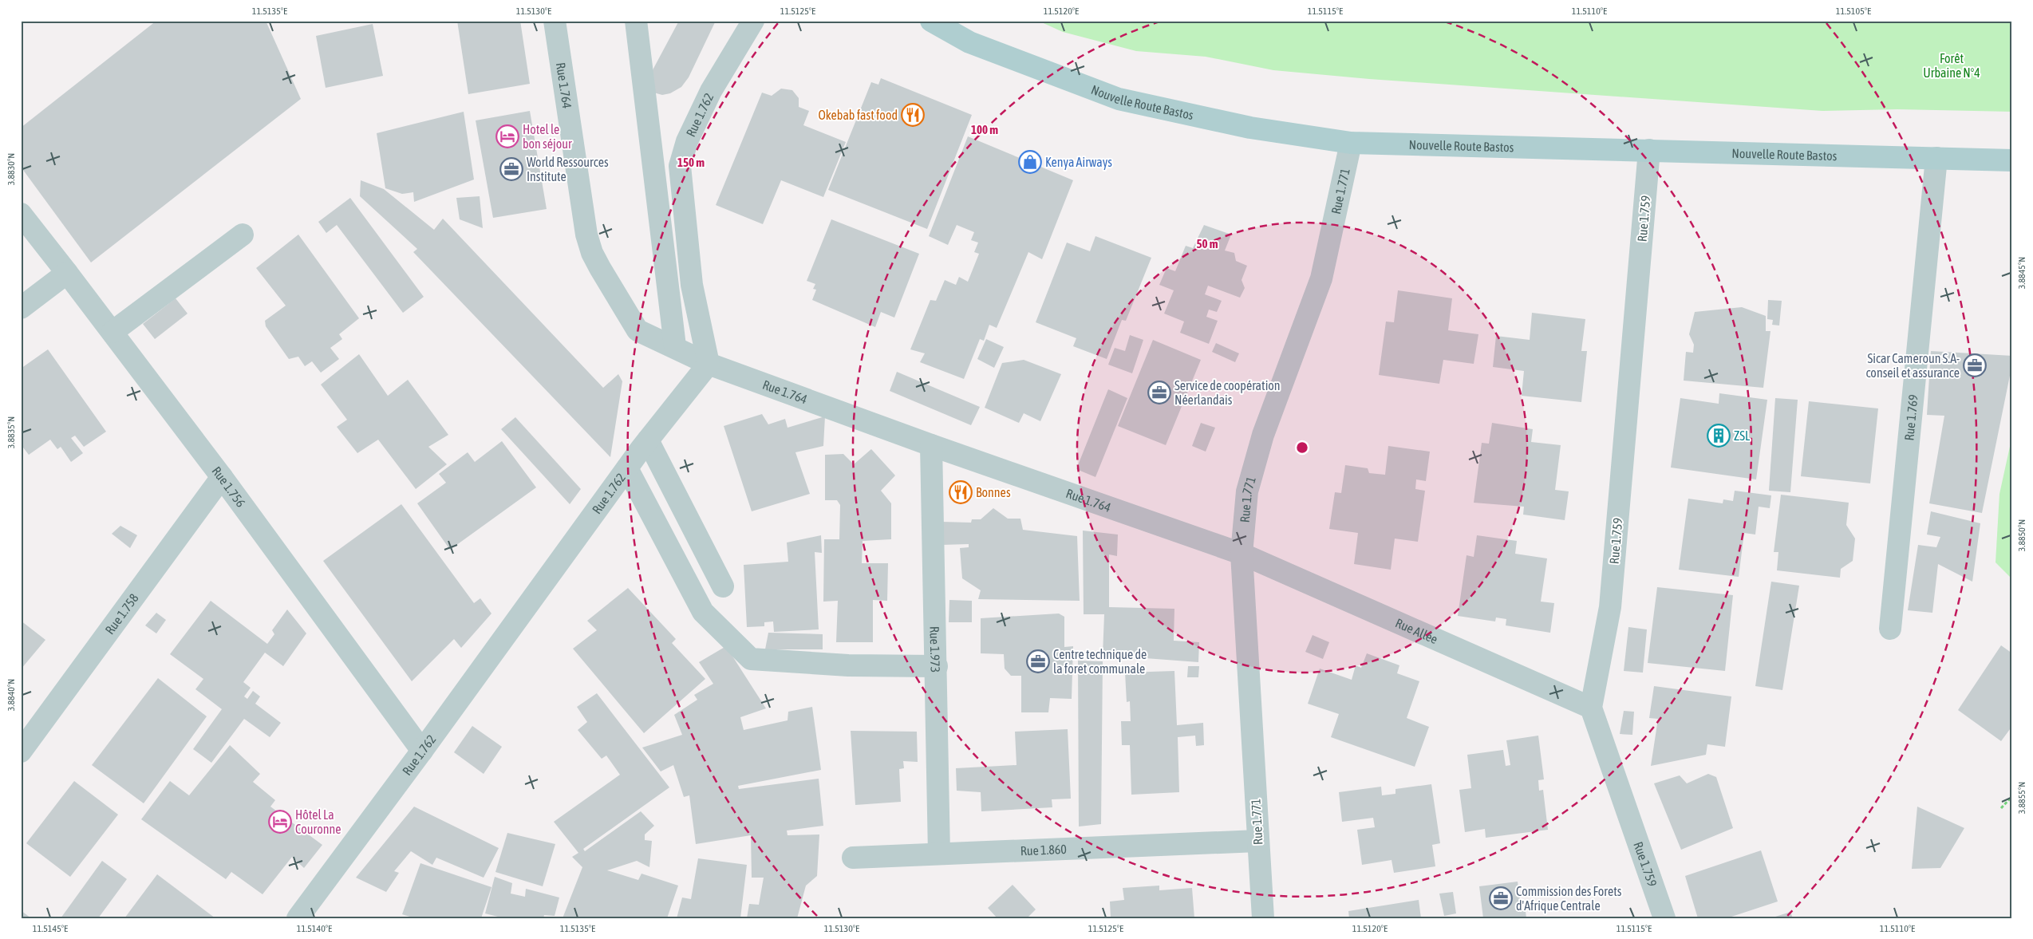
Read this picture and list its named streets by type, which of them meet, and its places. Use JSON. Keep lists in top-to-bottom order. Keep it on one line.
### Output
{"streets":{"main road":["Nouvelle Route Bastos"],"street":["Rue 1.764","Rue 1.762","Rue 1.771","Rue 1.759","Rue 1.769","Rue 1.756","Rue 1.758","Rue Allée","Rue 1.973","Rue 1.860"]},"crossings":[["Rue 1.764","Rue 1.762"],["Rue 1.764","Rue 1.771"],["Rue 1.764","Rue Allée"],["Rue 1.764","Rue 1.973"],["Nouvelle Route Bastos","Rue 1.771"],["Nouvelle Route Bastos","Rue 1.759"],["Nouvelle Route Bastos","Rue 1.769"],["Rue 1.762","Rue 1.756"],["Rue 1.771","Rue Allée"],["Rue 1.771","Rue 1.860"],["Rue 1.759","Rue Allée"],["Rue 1.756","Rue 1.758"],["Rue 1.973","Rue 1.860"]],"parks":["Forêt Urbaine N°4"],"places":{"restaurant":["Okebab fast food","Bonnes"],"hotel":["Hotel le bon séjour","Hôtel La Couronne"],"shop":["Kenya Airways"],"office":["World Ressources Institute","Sicar Cameroun S.A- conseil et assurance","Service de coopération Néerlandais","Centre technique de la foret communale","Commission des Forets d'Afrique Centrale"],"building":["ZSL"]},"coordinates":["11.5135°E","11.5130°E","11.5125°E","11.5120°E","11.5115°E","11.5110°E","11.5105°E","3.8830°N","3.8845°N","3.8835°N","3.8850°N","3.8840°N","3.8855°N","11.5145°E","11.5140°E"],"rings":["100 m","150 m","50 m"]}
